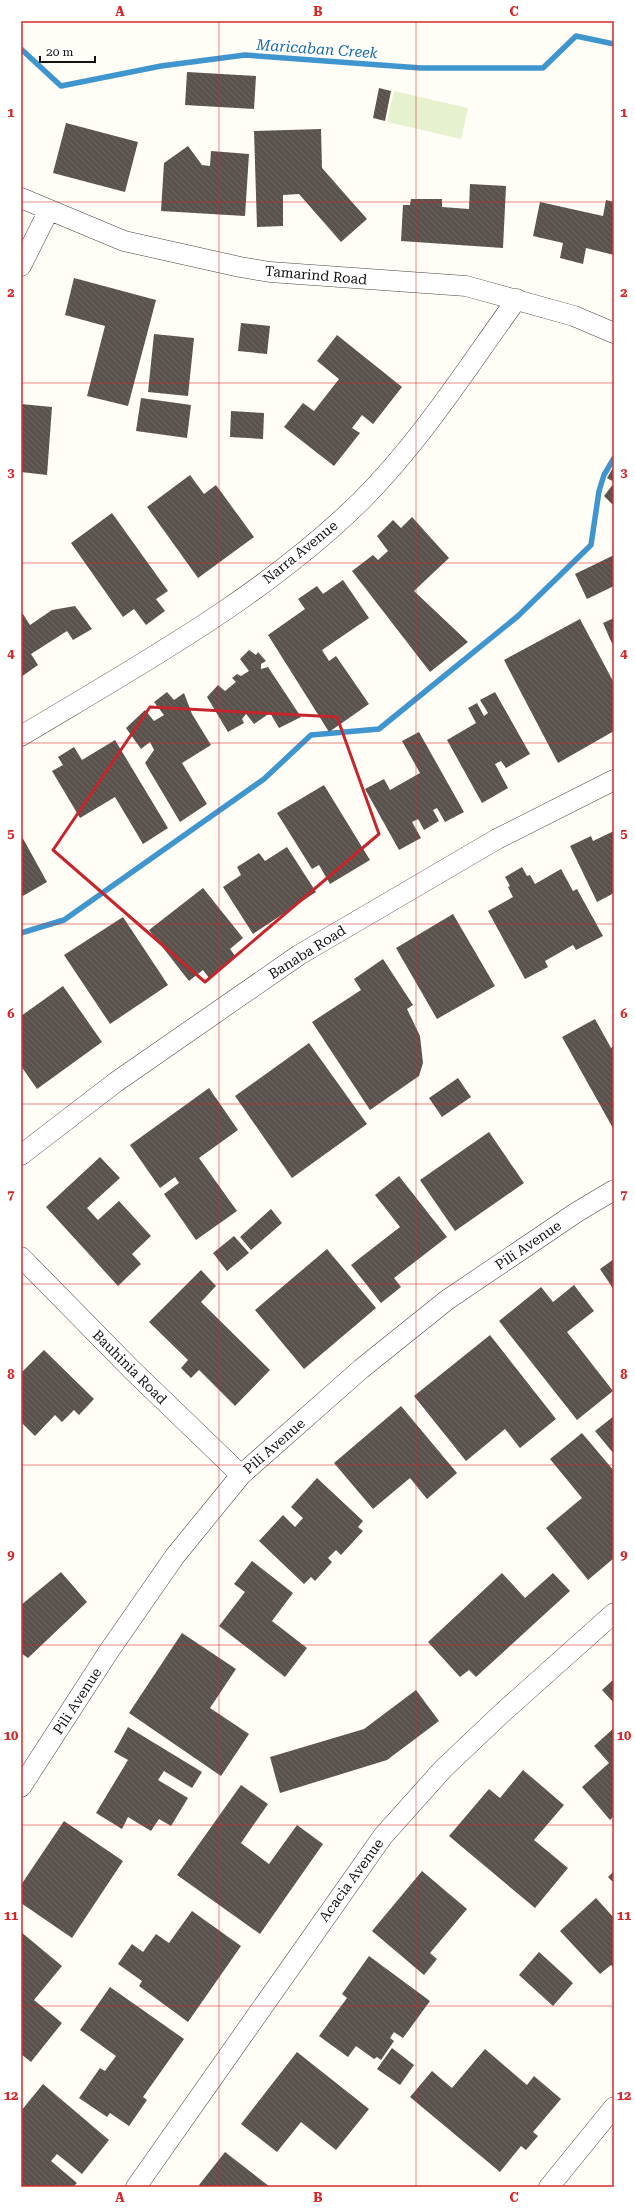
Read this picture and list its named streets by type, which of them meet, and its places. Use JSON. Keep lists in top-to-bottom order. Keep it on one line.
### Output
{"streets":{"street":["Tamarind Road","Narra Avenue","Banaba Road","Pili Avenue","Bauhinia Road","Acacia Avenue"]},"crossings":[["Tamarind Road","Narra Avenue"],["Pili Avenue","Bauhinia Road"]],"water":["Maricaban Creek"],"scale_bar":"20 m","grid":{"columns":["A","B","C"],"rows":["1","2","3","4","5","6","7","8","9","10","11","12"]}}
